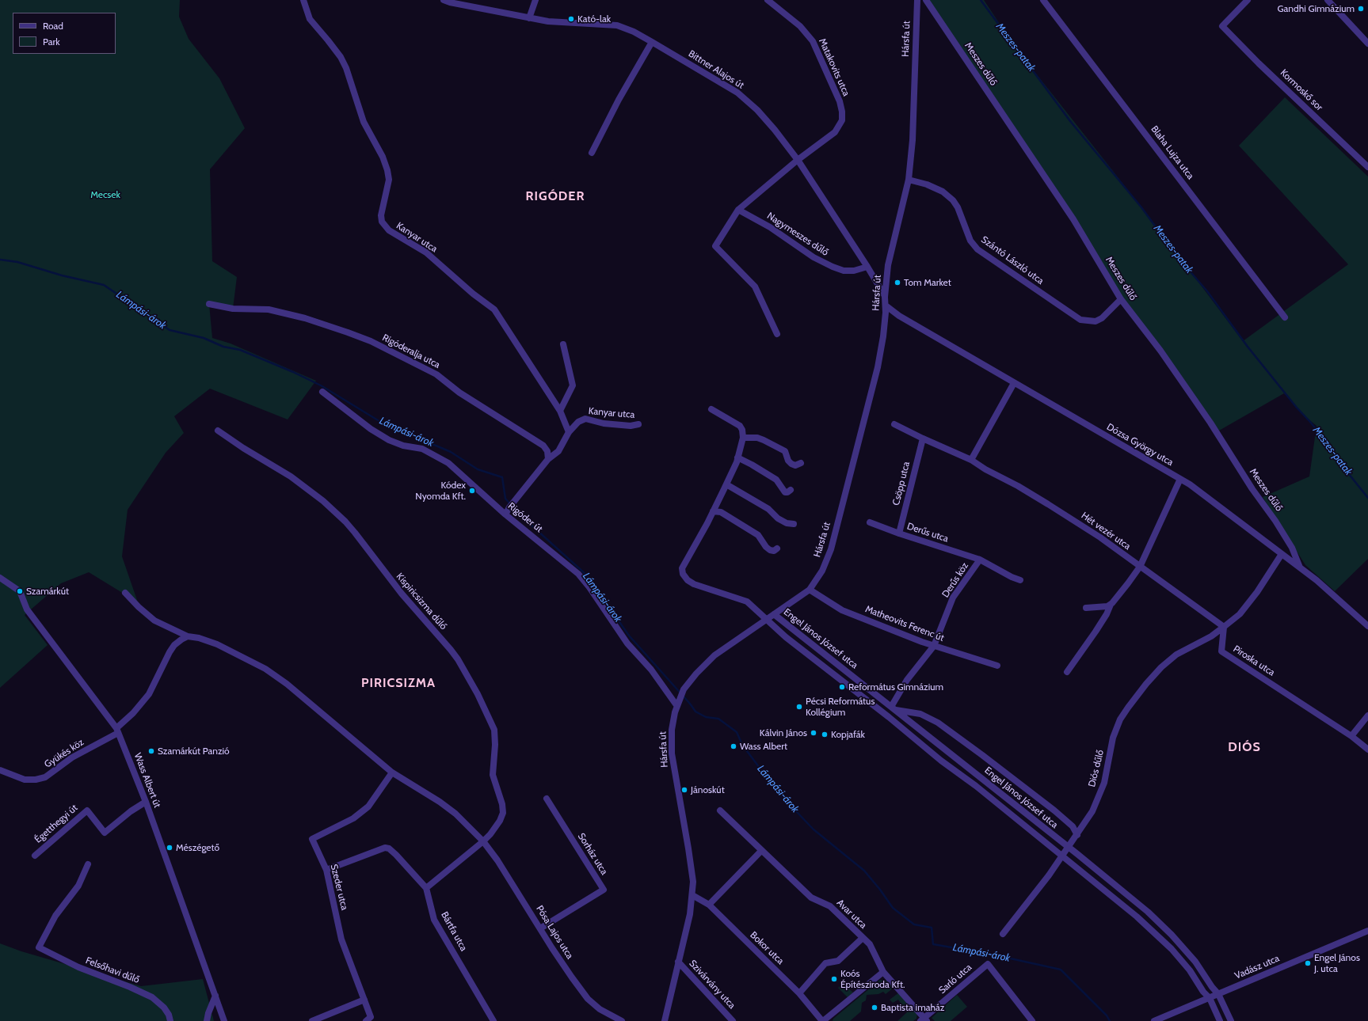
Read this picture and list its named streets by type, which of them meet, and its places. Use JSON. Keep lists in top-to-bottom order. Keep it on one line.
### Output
{"streets":{"street":["Hársfa út","Meszes dűlő","Matakovits utca","Bittner Alajos út","Kormoskő sor","Blaha Lujza utca","Nagymeszes dűlő","Kanyar utca","Szántó László utca","Rigóderalja utca","Dózsa György utca","Csöpp utca","Rigóder út","Hét vezér utca","Derűs utca","Derűs köz","Kispiricsizma dűlő","Matheovits Ferenc út","Engel János József utca","Piroska utca","Gyükés köz","Diós dűlő","Wass Albert út","Égetthegyi út","Sorház utca","Szeder utca","Avar utca","Bártfa utca","Pósa Lajos utca","Bokor utca","Vadász utca","Felsőhavi dűlő","Sarló utca","Szivárvány utca"]},"crossings":[["Hársfa út","Bittner Alajos út"],["Hársfa út","Szántó László utca"],["Hársfa út","Dózsa György utca"],["Hársfa út","Rigóder út"],["Hársfa út","Matheovits Ferenc út"],["Hársfa út","Engel János József utca"],["Hársfa út","Bokor utca"],["Hársfa út","Szivárvány utca"],["Meszes dűlő","Szántó László utca"],["Meszes dűlő","Dózsa György utca"],["Matakovits utca","Bittner Alajos út"],["Bittner Alajos út","Nagymeszes dűlő"],["Kanyar utca","Rigóderalja utca"],["Csöpp utca","Hét vezér utca"],["Csöpp utca","Derűs utca"],["Hét vezér utca","Piroska utca"],["Hét vezér utca","Diós dűlő"],["Derűs utca","Derűs köz"],["Derűs köz","Matheovits Ferenc út"],["Derűs köz","Engel János József utca"],["Kispiricsizma dűlő","Bártfa utca"],["Kispiricsizma dűlő","Pósa Lajos utca"],["Engel János József utca","Diós dűlő"],["Engel János József utca","Vadász utca"],["Piroska utca","Diós dűlő"],["Gyükés köz","Wass Albert út"],["Wass Albert út","Égetthegyi út"],["Sorház utca","Pósa Lajos utca"],["Szeder utca","Bártfa utca"],["Avar utca","Sarló utca"]],"districts":["RIGÓDER","PIRICSIZMA","DIÓS"],"water":["Meszes-patak","Lámpási-árok"],"parks":["Mecsek"],"places":["Gandhi Gimnázium","Kató-lak","Tom Market","Kódex Nyomda Kft.","Szamárkút","Református Gimnázium","Pécsi Református Kollégium","Kálvin János","Kopjafák","Wass Albert","Szamárkút Panzió","Jánoskút","Mészégető","Engel János J. utca","Koós Építésziroda Kft.","Baptista imaház"],"legend":["Road","Park"]}
